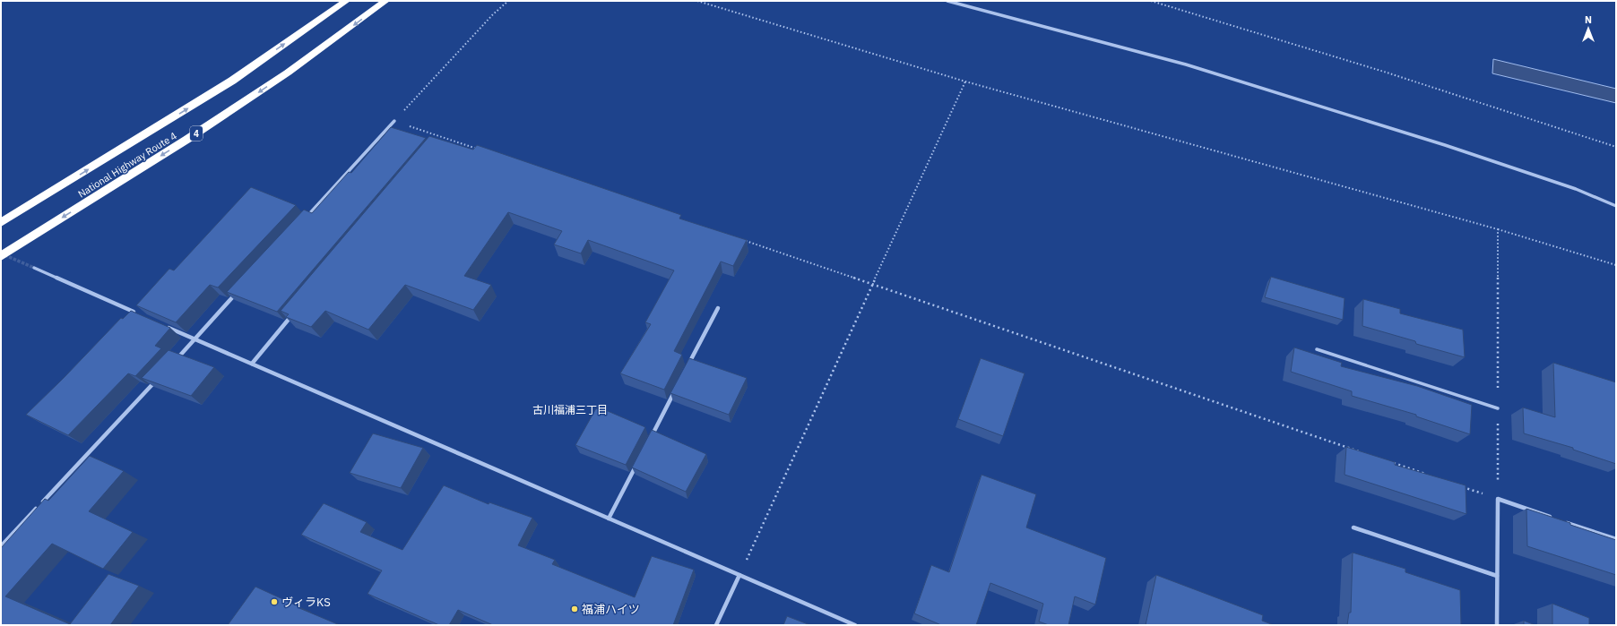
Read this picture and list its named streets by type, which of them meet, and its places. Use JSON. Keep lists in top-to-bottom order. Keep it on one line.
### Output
{"streets":{"highway":["4","National Highway Route 4"]},"districts":["古川福浦三丁目"],"places":["ヴィラKS","福浦ハイツ"],"north":"top"}
